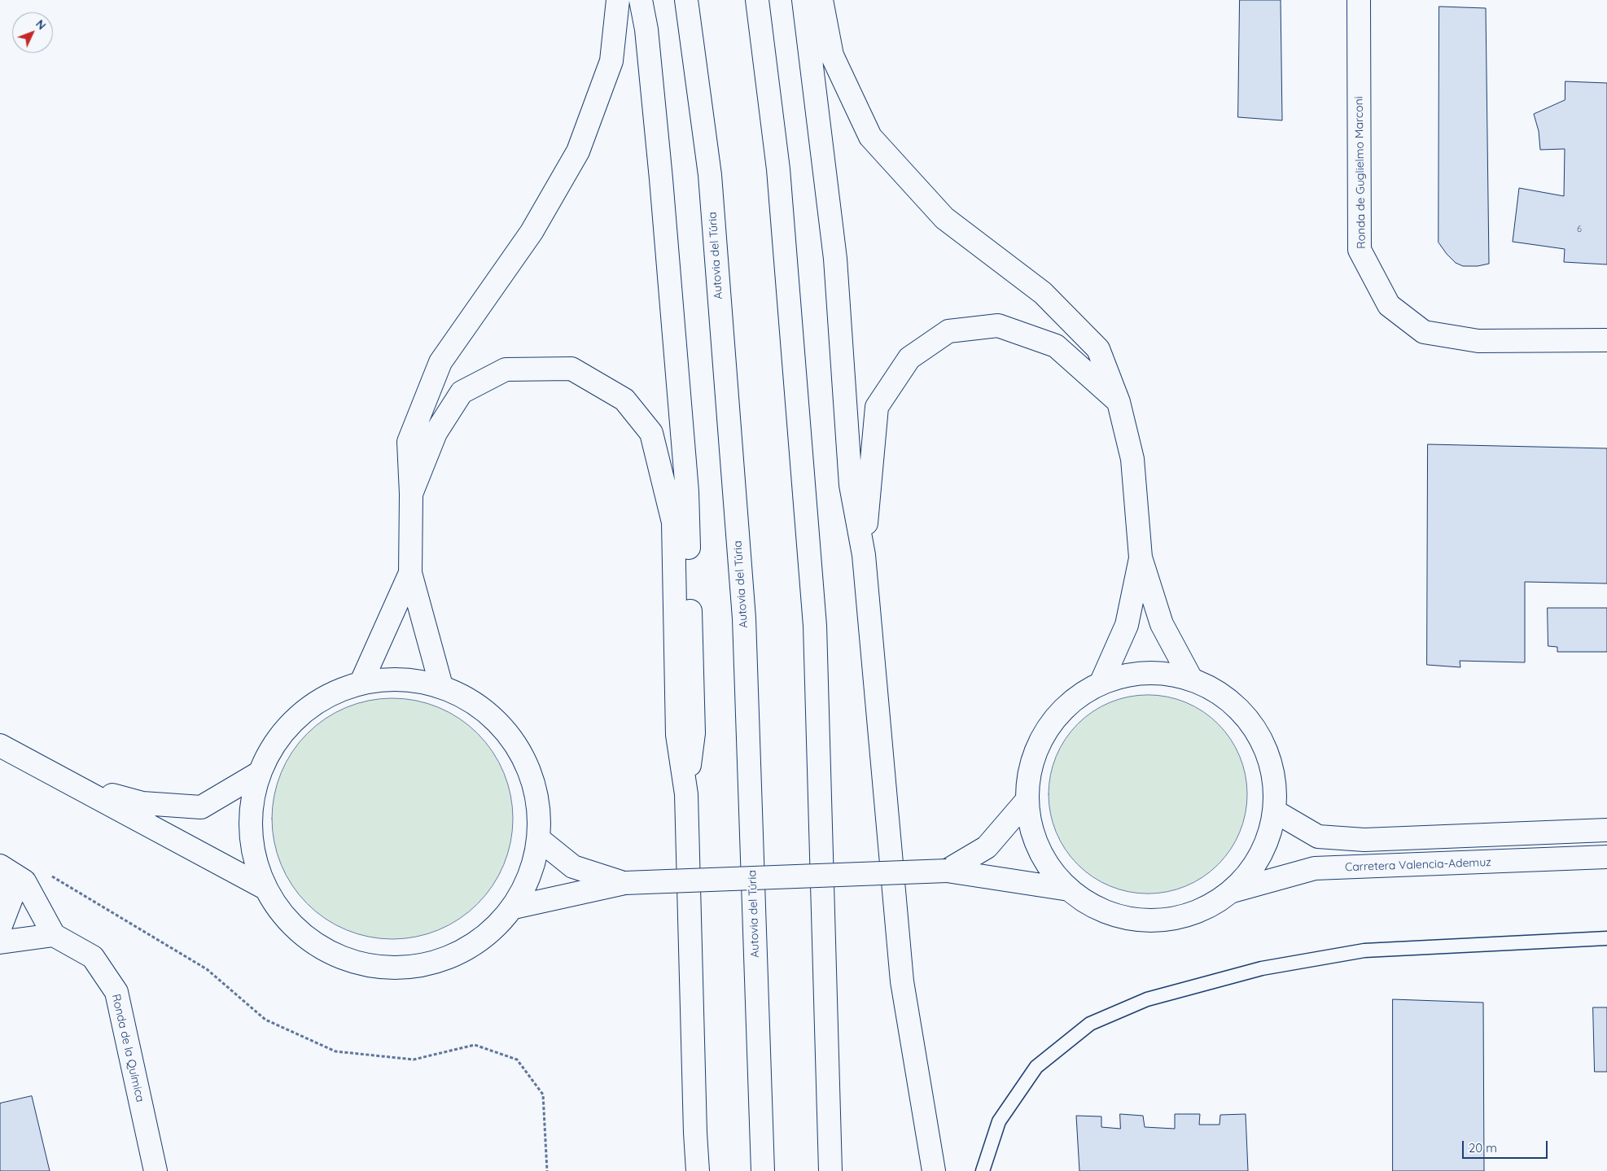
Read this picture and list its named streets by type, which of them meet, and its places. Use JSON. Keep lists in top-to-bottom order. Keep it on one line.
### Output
{"streets":{"main road":["Ronda de Guglielmo Marconi","Autovia del Túria","Carretera Valencia-Ademuz","Ronda de la Química"]},"house_numbers":["6"],"scale_bar":"20 m","north":"top right"}
